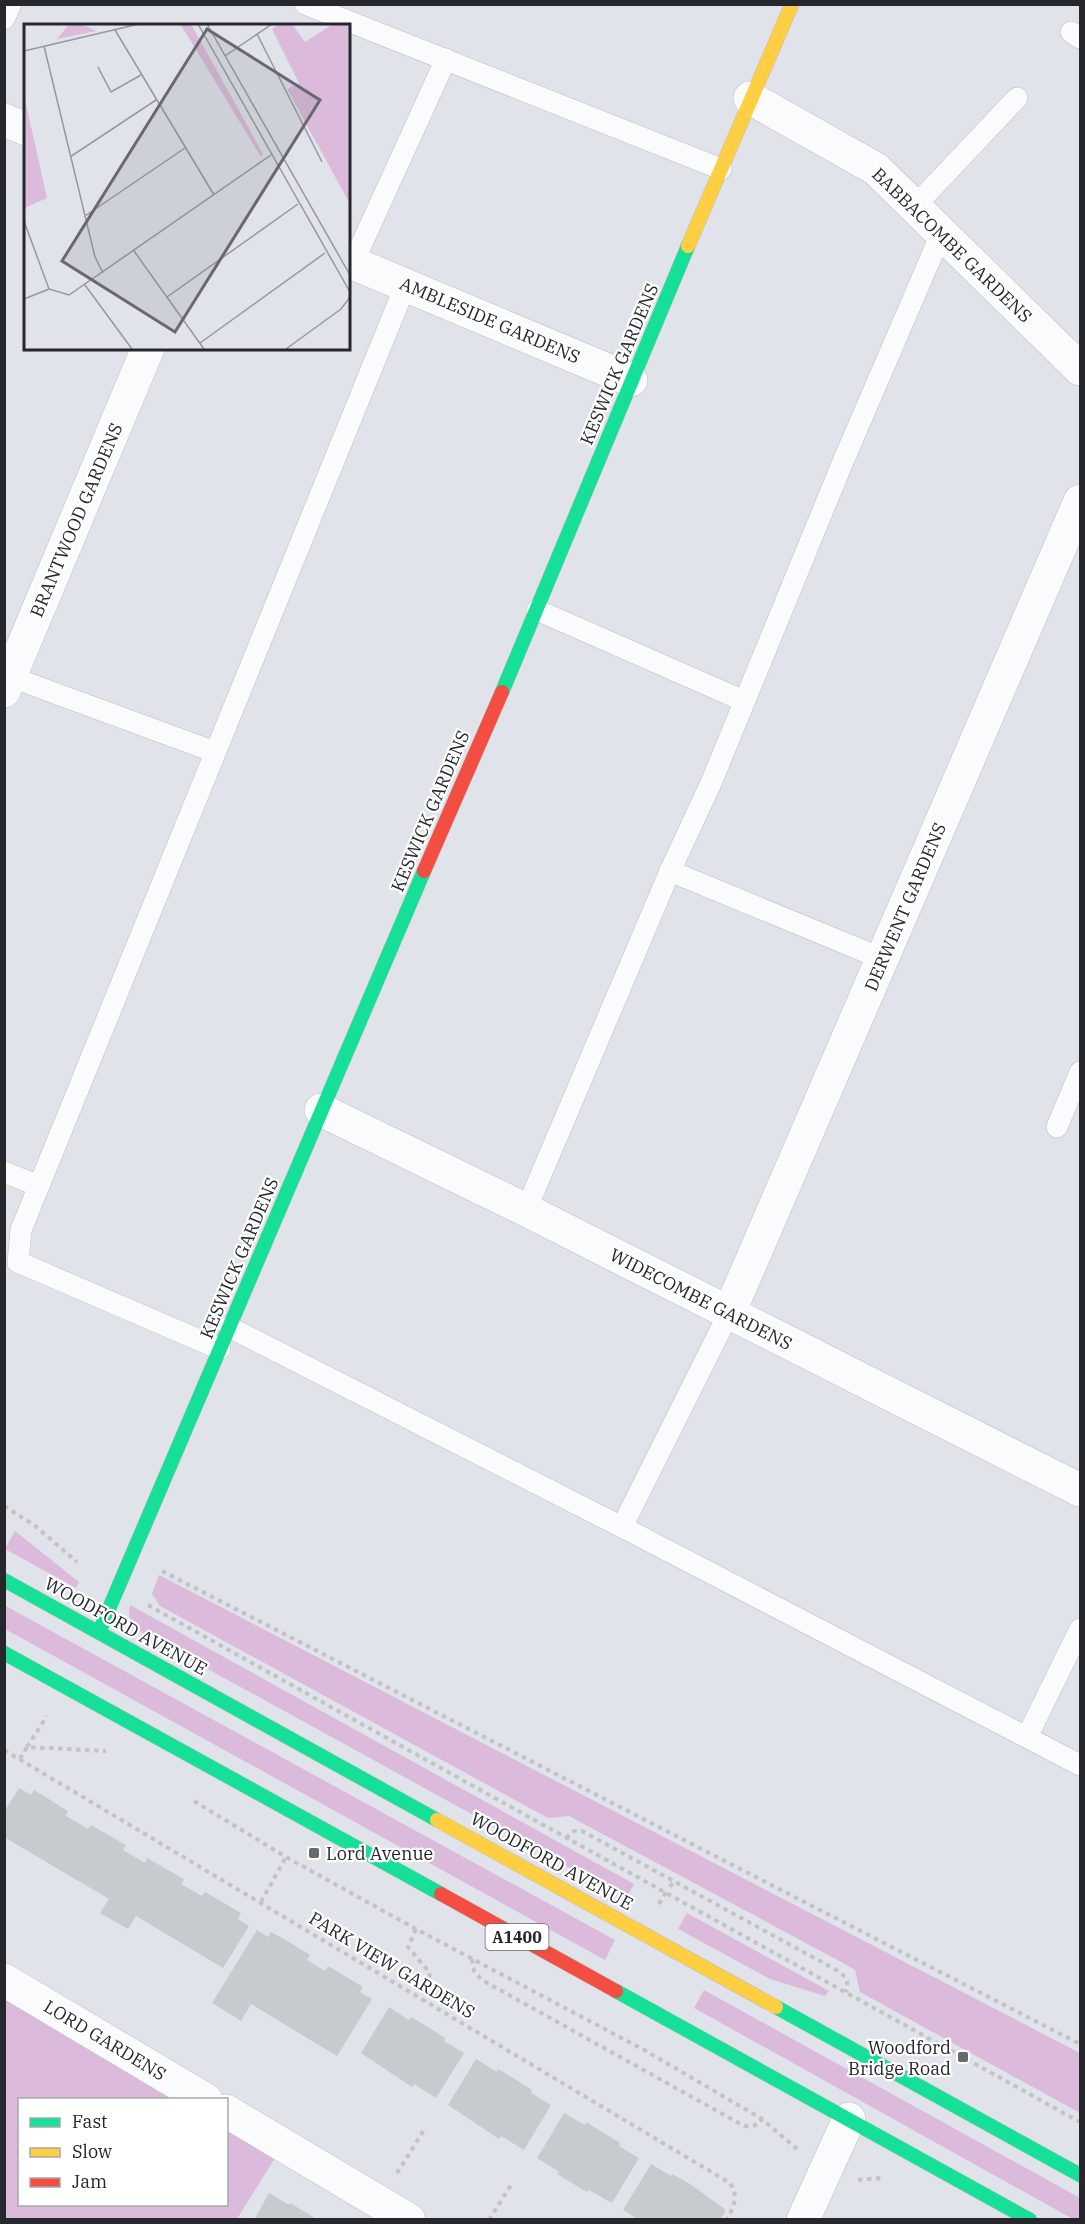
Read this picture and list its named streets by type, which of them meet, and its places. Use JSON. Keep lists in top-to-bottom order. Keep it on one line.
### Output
{"streets":{"main road":["KESWICK GARDENS","WOODFORD AVENUE","A1400"],"street":["BABBACOMBE GARDENS","AMBLESIDE GARDENS","BRANTWOOD GARDENS","DERWENT GARDENS","WIDECOMBE GARDENS","LORD GARDENS"],"path":["PARK VIEW GARDENS"]},"crossings":[["BABBACOMBE GARDENS","KESWICK GARDENS"],["AMBLESIDE GARDENS","KESWICK GARDENS"],["KESWICK GARDENS","WIDECOMBE GARDENS"],["KESWICK GARDENS","WOODFORD AVENUE"],["DERWENT GARDENS","WIDECOMBE GARDENS"]],"places":{"transit":["Lord Avenue","Woodford Bridge Road"]},"legend":["Fast","Slow","Jam"]}
